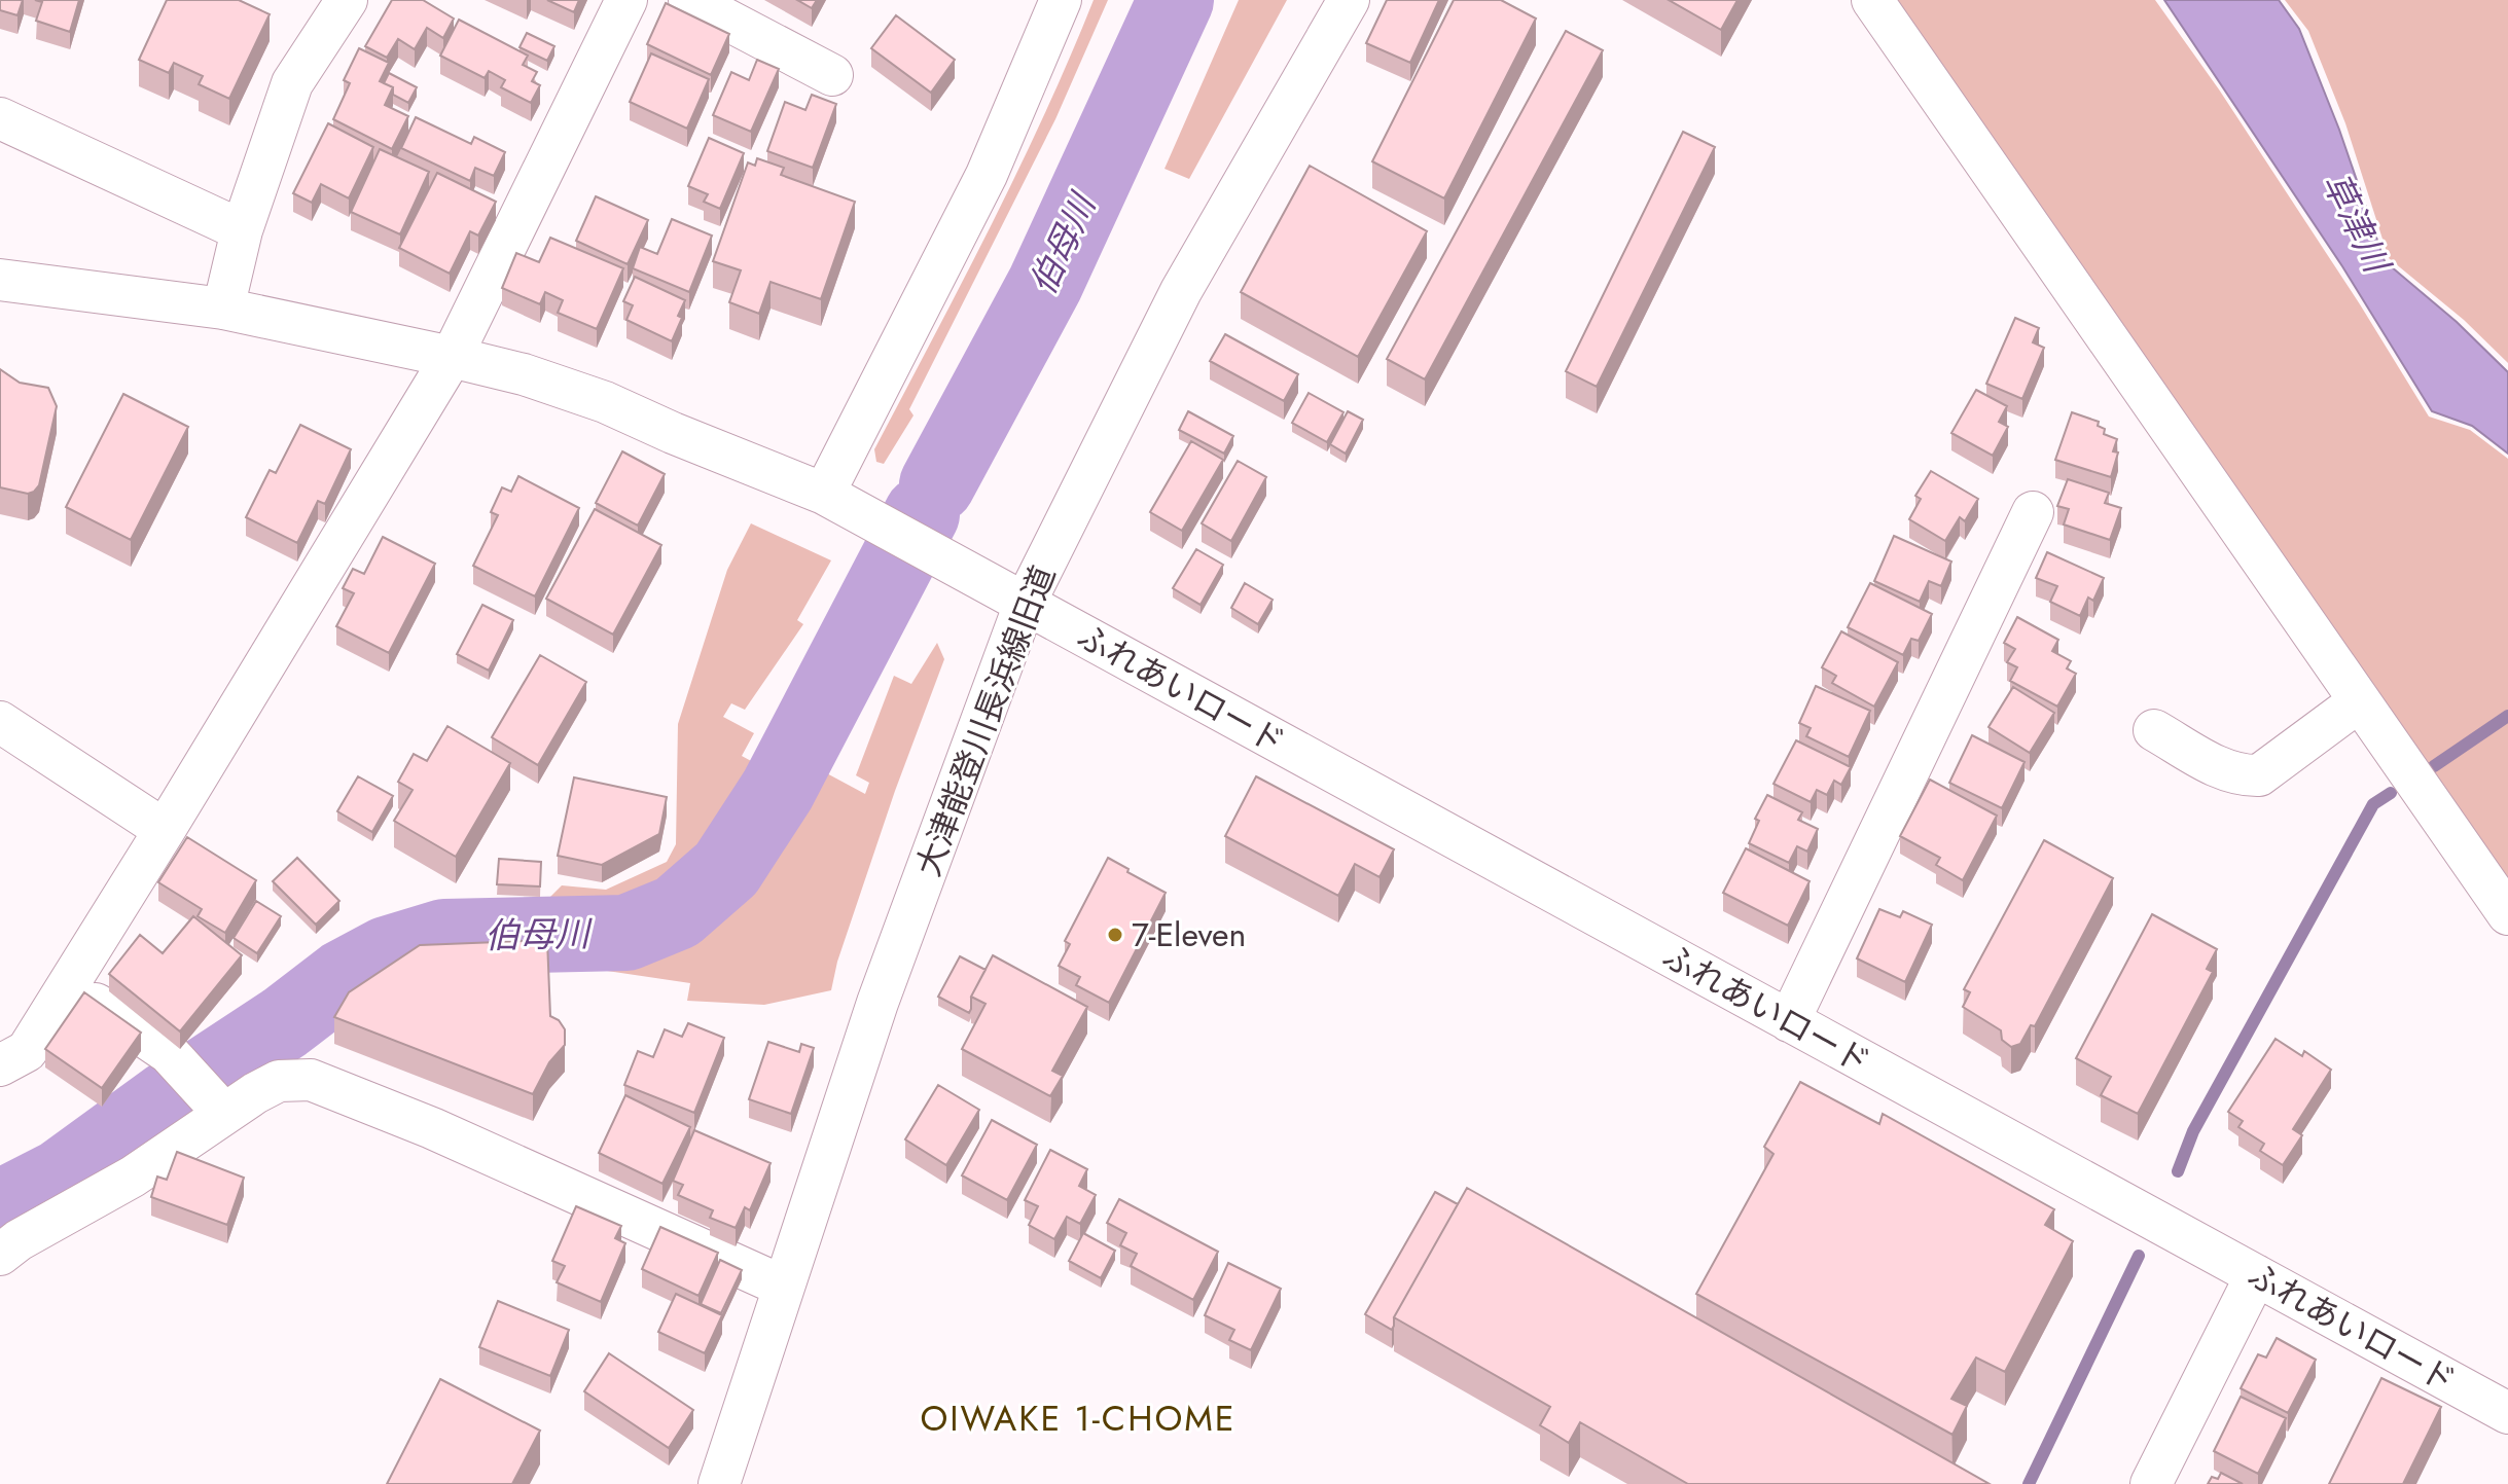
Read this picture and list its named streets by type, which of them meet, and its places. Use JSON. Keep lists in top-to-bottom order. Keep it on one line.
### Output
{"streets":{"street":["ふれあいロード","大津能登川長浜線旧道"]},"crossings":[["ふれあいロード","大津能登川長浜線旧道"]],"districts":["OIWAKE 1-CHOME"],"water":["草津川","伯母川"],"places":["7-Eleven"]}
